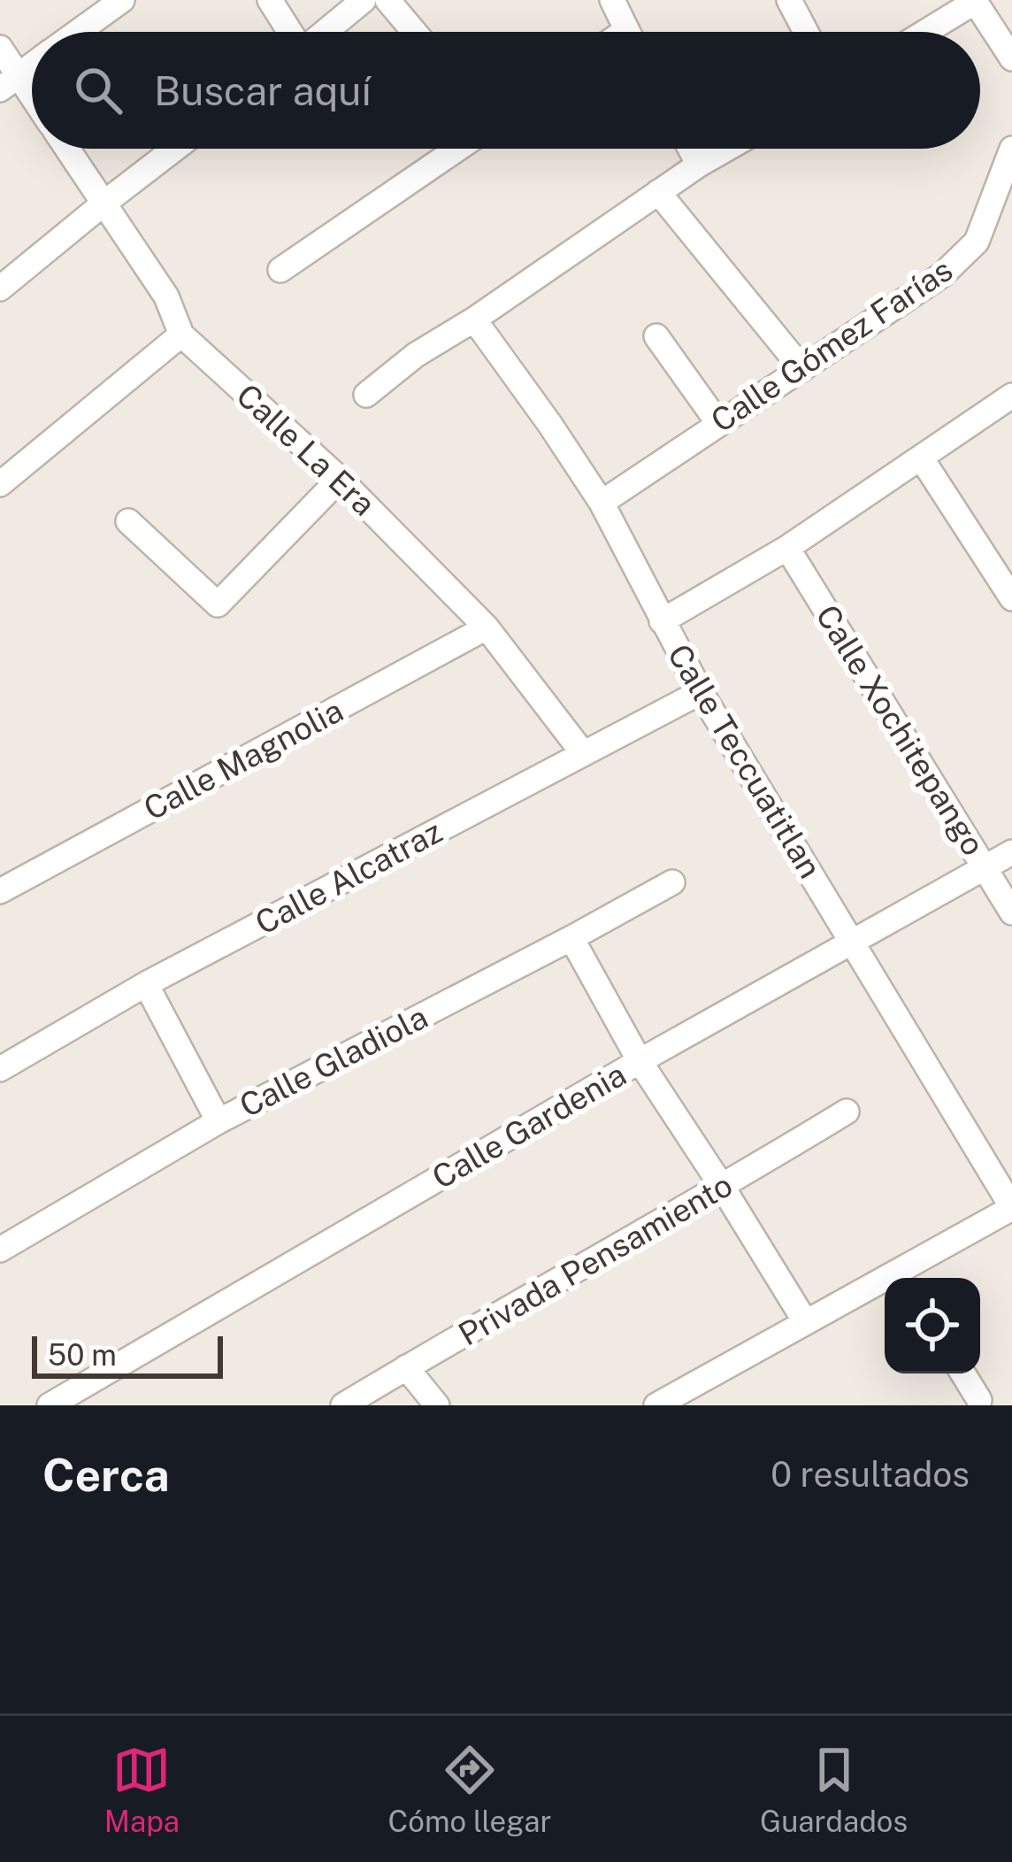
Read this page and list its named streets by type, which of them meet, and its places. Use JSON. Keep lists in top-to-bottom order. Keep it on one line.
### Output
{"streets":{"street":["Calle Gómez Farías","Calle La Era","Calle Xochitepango","Calle Magnolia","Calle Teccuatitlan","Calle Alcatraz","Calle Gladiola","Calle Gardenia","Privada Pensamiento"]},"crossings":[["Calle Gómez Farías","Calle Teccuatitlan"],["Calle La Era","Calle Magnolia"],["Calle La Era","Calle Alcatraz"],["Calle Xochitepango","Calle Gardenia"],["Calle Teccuatitlan","Calle Alcatraz"],["Calle Teccuatitlan","Calle Gardenia"]],"scale_bar":"50 m","page":{"search":"Buscar aquí","scale":"50 m","heading":["Cerca","0 resultados"],"nav":["Mapa","Cómo llegar","Guardados"]}}
